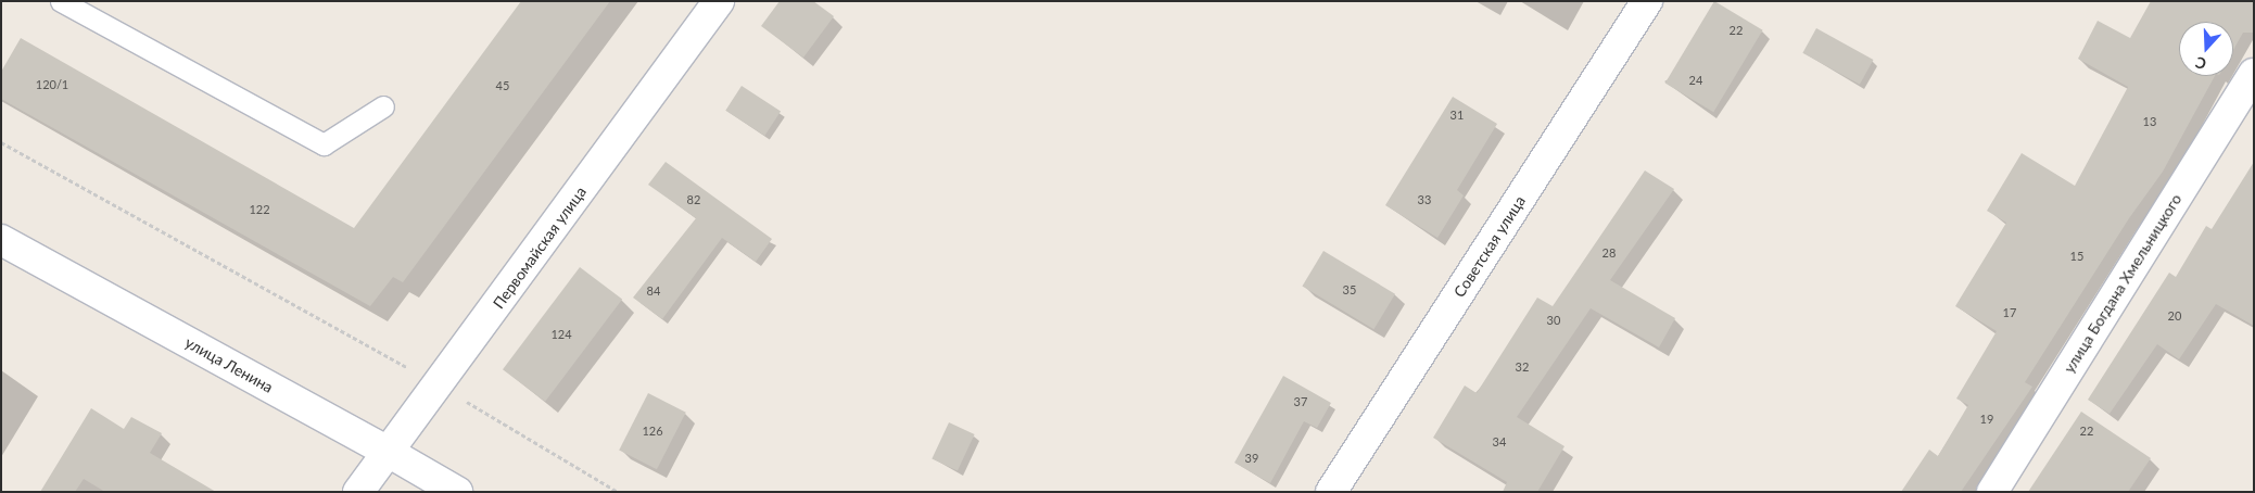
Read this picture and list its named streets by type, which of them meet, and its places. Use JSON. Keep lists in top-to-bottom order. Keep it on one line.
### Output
{"streets":{"street":["Советская улица","Первомайская улица","улица Богдана Хмельницкого","улица Ленина"]},"crossings":[["Первомайская улица","улица Ленина"]],"house_numbers":["22","24","120/1","45","31","13","82","33","122","28","15","35","84","17","20","30","124","32","37","19","126","22","34","39"],"north":"bottom"}
